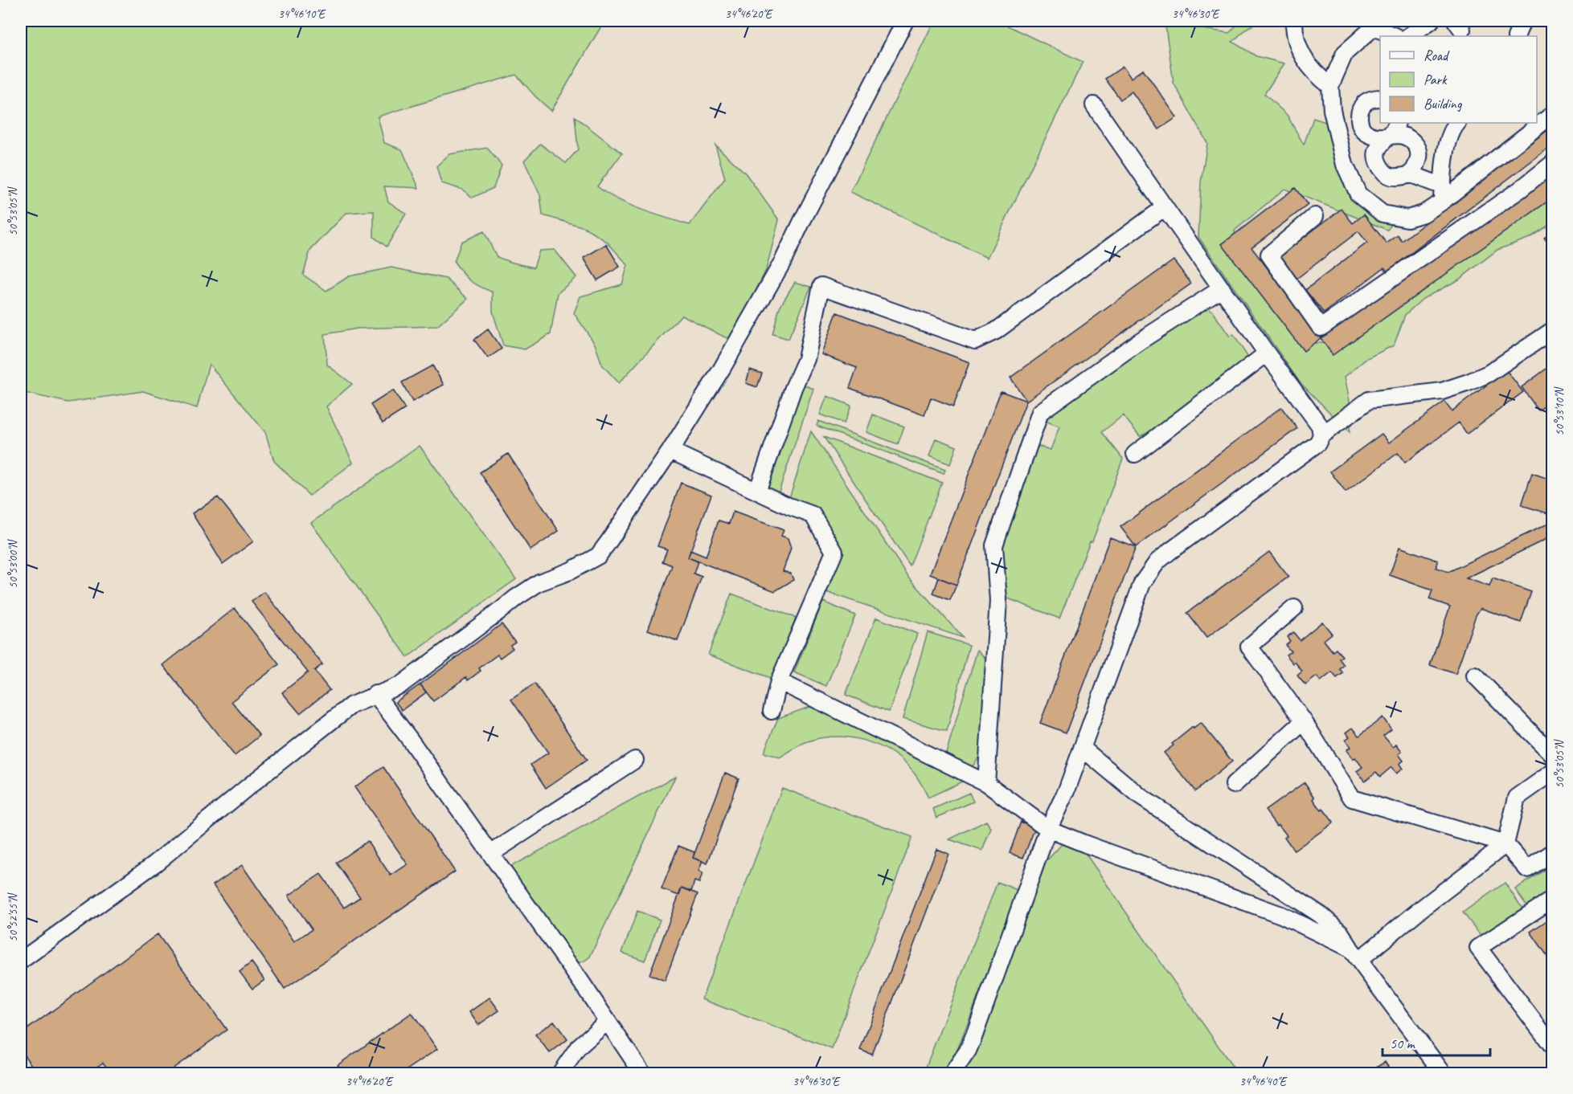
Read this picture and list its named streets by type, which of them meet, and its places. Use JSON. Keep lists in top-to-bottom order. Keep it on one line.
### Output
{"legend":["Road","Park","Building"],"scale_bar":"50 m","coordinates":["34°46'10\"E","34°46'20\"E","34°46'30\"E","50°53'05\"N","50°53'10\"N","50°53'00\"N","50°52'55\"N","34°46'40\"E"]}
